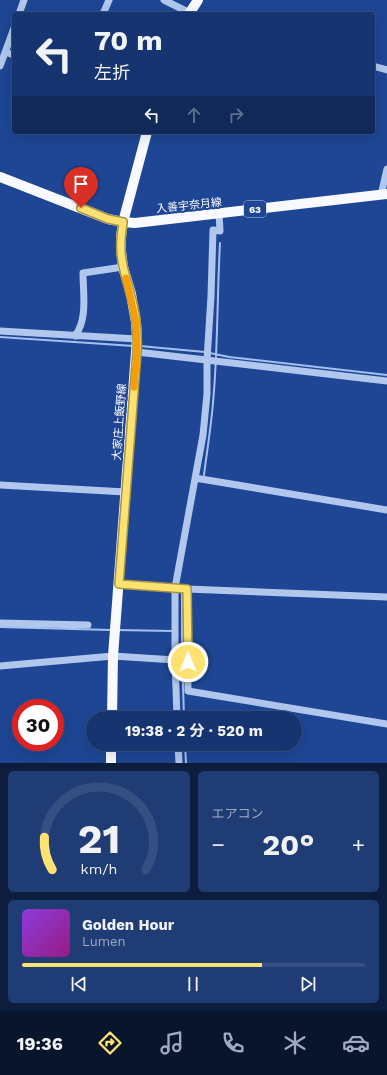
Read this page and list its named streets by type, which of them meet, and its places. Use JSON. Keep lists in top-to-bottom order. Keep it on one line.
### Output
{"streets":{"main road":["入善宇奈月線","63","大家庄上飯野線"]},"crossings":[["入善宇奈月線","大家庄上飯野線"]],"page":{"turn":["70 m","左折"],"limit":"30","trip":"19:38 · 2 分 · 520 m","tile":"エアコン","heat":["−","20°","+"],"song":["Golden Hour","Lumen"],"tabs":"19:36","gauge":["21","km/h"]}}
